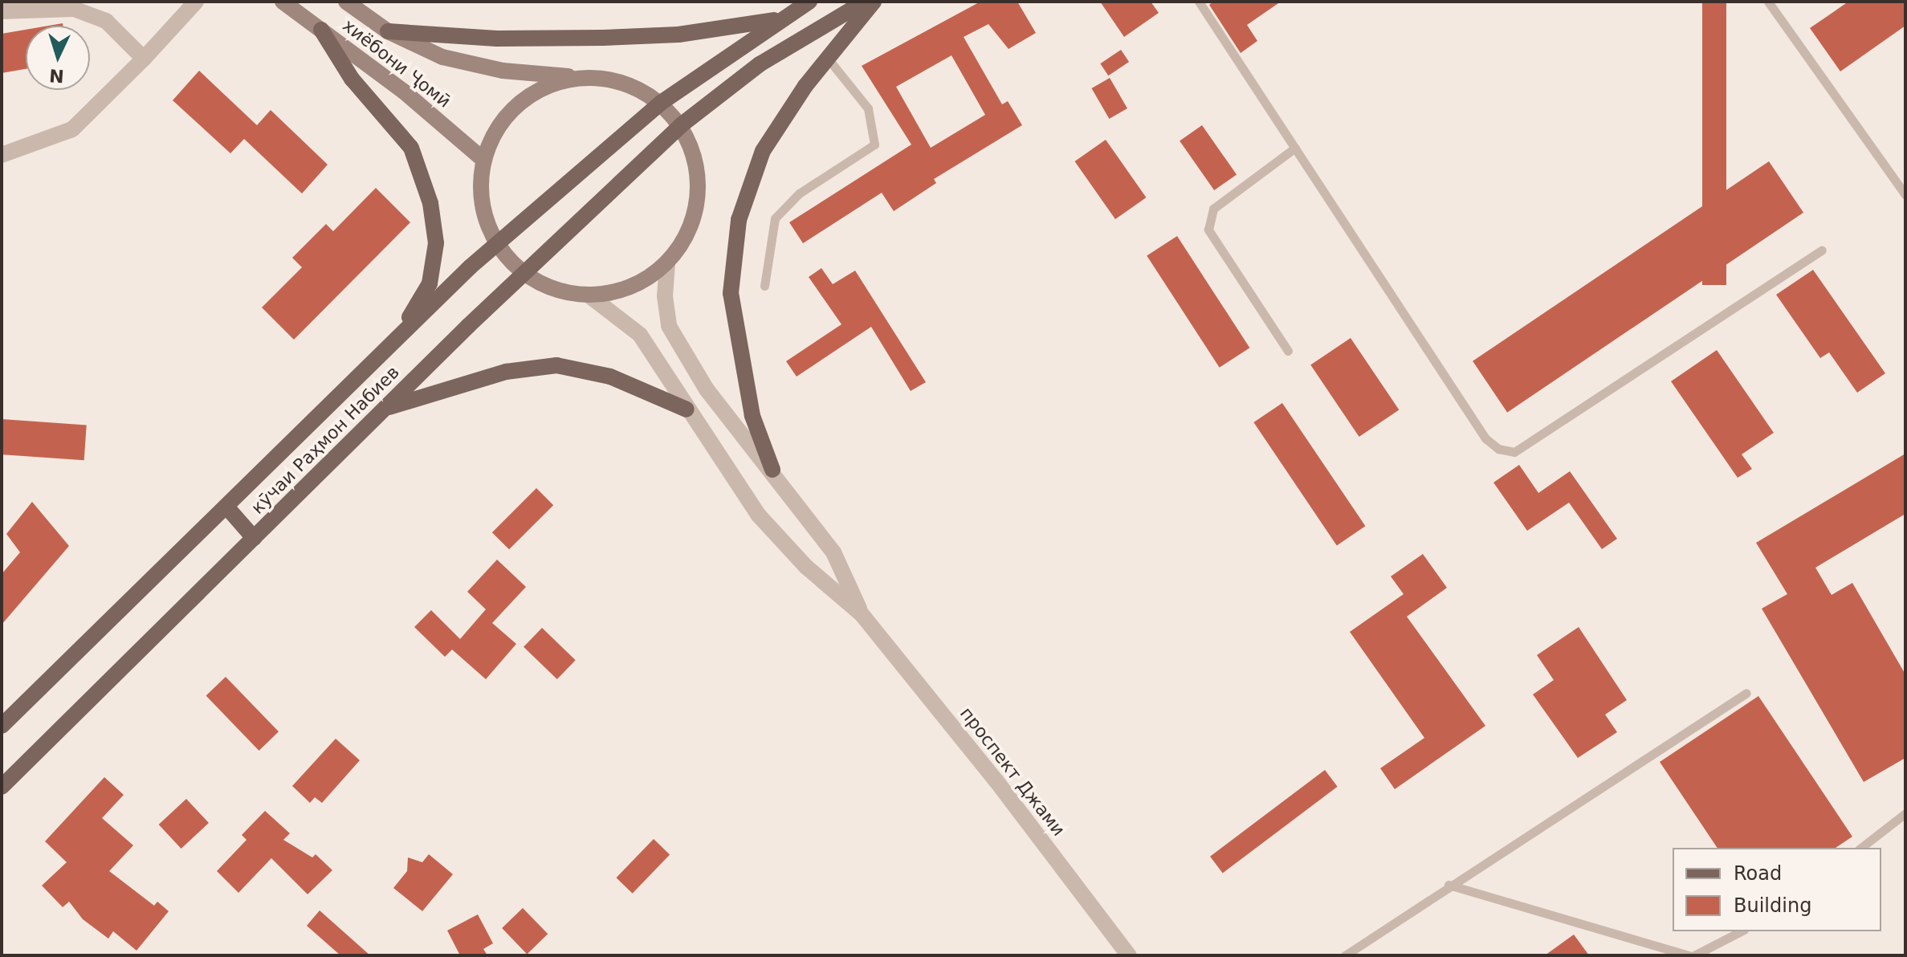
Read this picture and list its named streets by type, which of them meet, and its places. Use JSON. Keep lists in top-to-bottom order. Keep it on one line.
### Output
{"streets":{"main road":["хиёбони Ҷомӣ","кӯчаи Раҳмон Набиев"],"street":["проспект Джами"]},"crossings":[["хиёбони Ҷомӣ","кӯчаи Раҳмон Набиев"]],"legend":["Road","Building"],"north":"bottom"}
